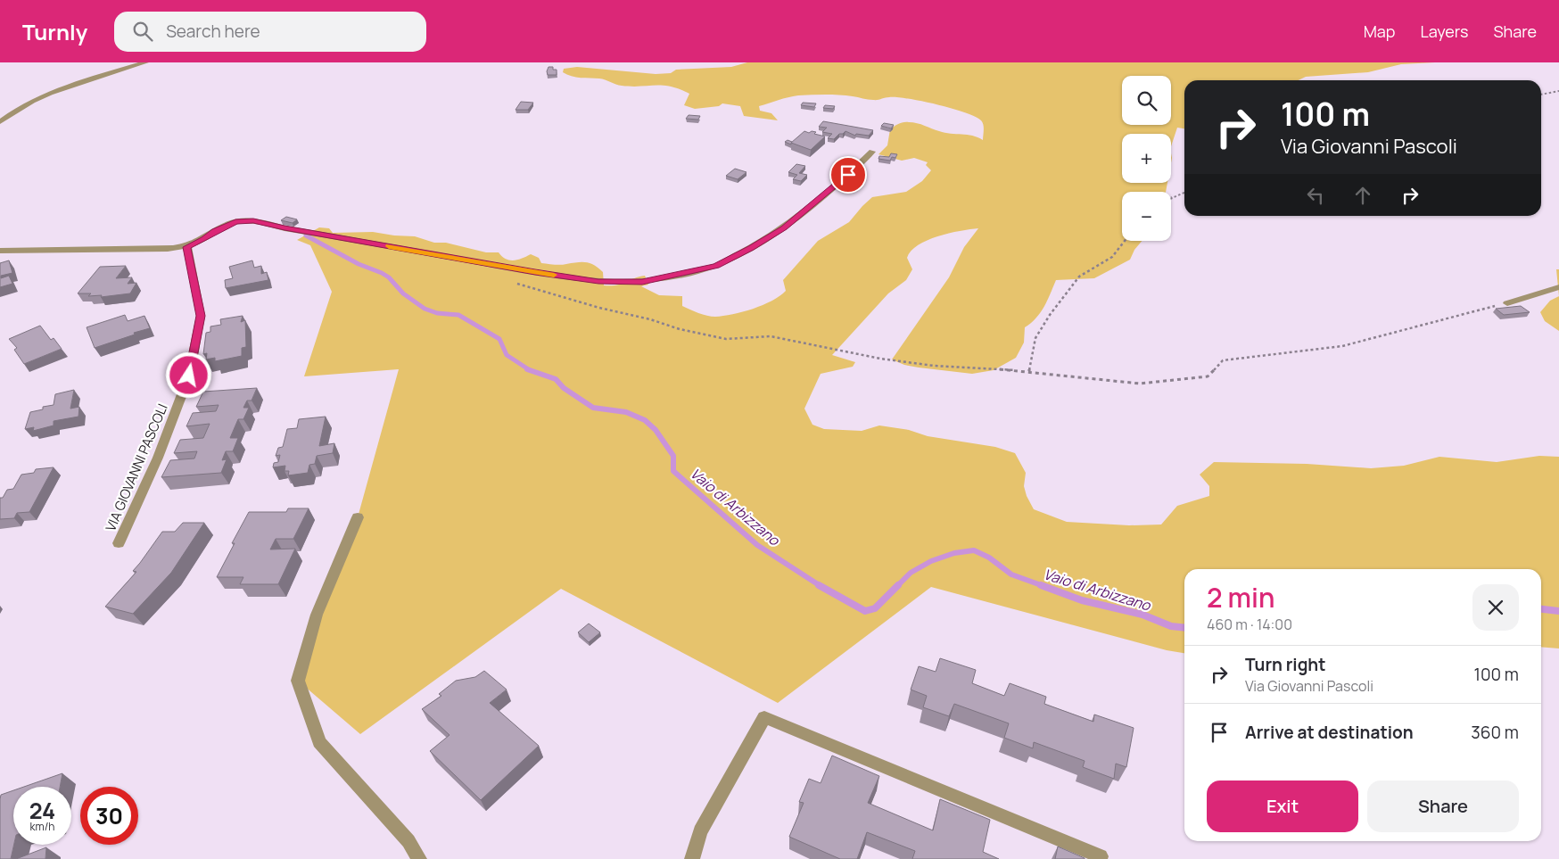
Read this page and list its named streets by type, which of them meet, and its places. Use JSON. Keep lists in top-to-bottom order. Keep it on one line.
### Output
{"streets":{"street":["VIA GIOVANNI PASCOLI"]},"water":["Vaio di Arbizzano"],"page":{"header":"Turnly","search":"Search here","nav":["Map","Layers","Share"],"map_buttons":["+","−"],"turn":["100 m","Via Giovanni Pascoli"],"heading":["2 min","460 m · 14:00"],"list":[{"name":"Turn right","note":"Via Giovanni Pascoli","value":"100 m"},{"name":"Arrive at destination","value":"360 m"}],"buttons":["Exit","Share"],"speed":"24 km/h","limit":"30"}}
